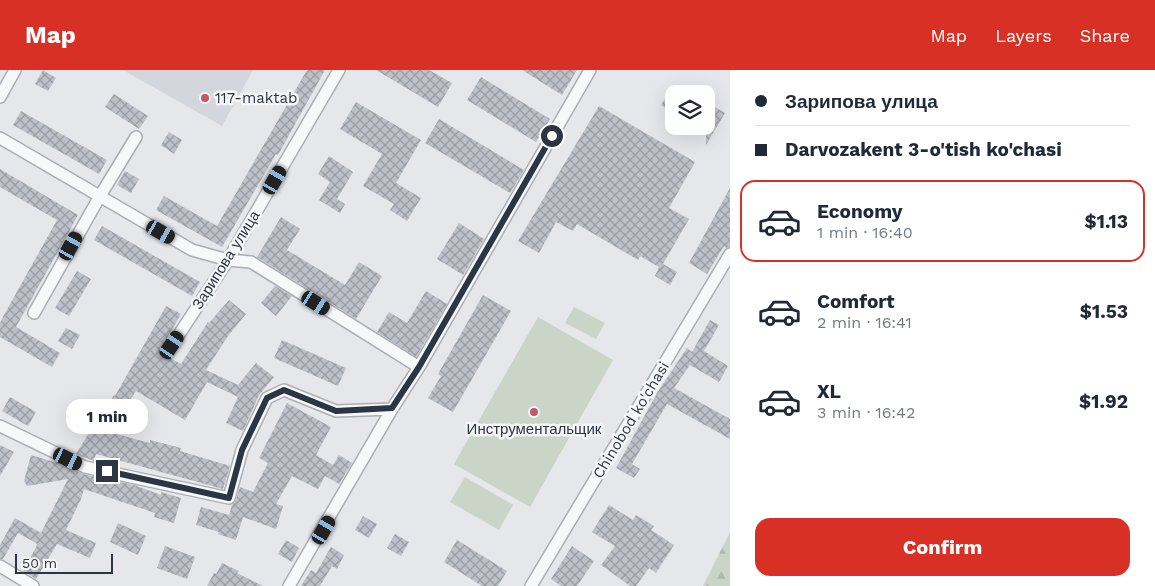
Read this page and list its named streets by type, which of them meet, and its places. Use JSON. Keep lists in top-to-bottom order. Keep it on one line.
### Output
{"streets":{"street":["Зарипова улица","Chinobod ko'chasi"]},"places":["117-maktab","Инструментальщик"],"scale_bar":"50 m","page":{"header":"Map","nav":["Map","Layers","Share"],"banner":["Зарипова улица","Darvozakent 3-o'tish ko'chasi"],"list":[{"name":"Economy","note":"1 min · 16:40","value":"$1.13"},{"name":"Comfort","note":"2 min · 16:41","value":"$1.53"},{"name":"XL","note":"3 min · 16:42","value":"$1.92"}],"bubble":"1 min","buttons":"Confirm","scale":"50 m"}}
